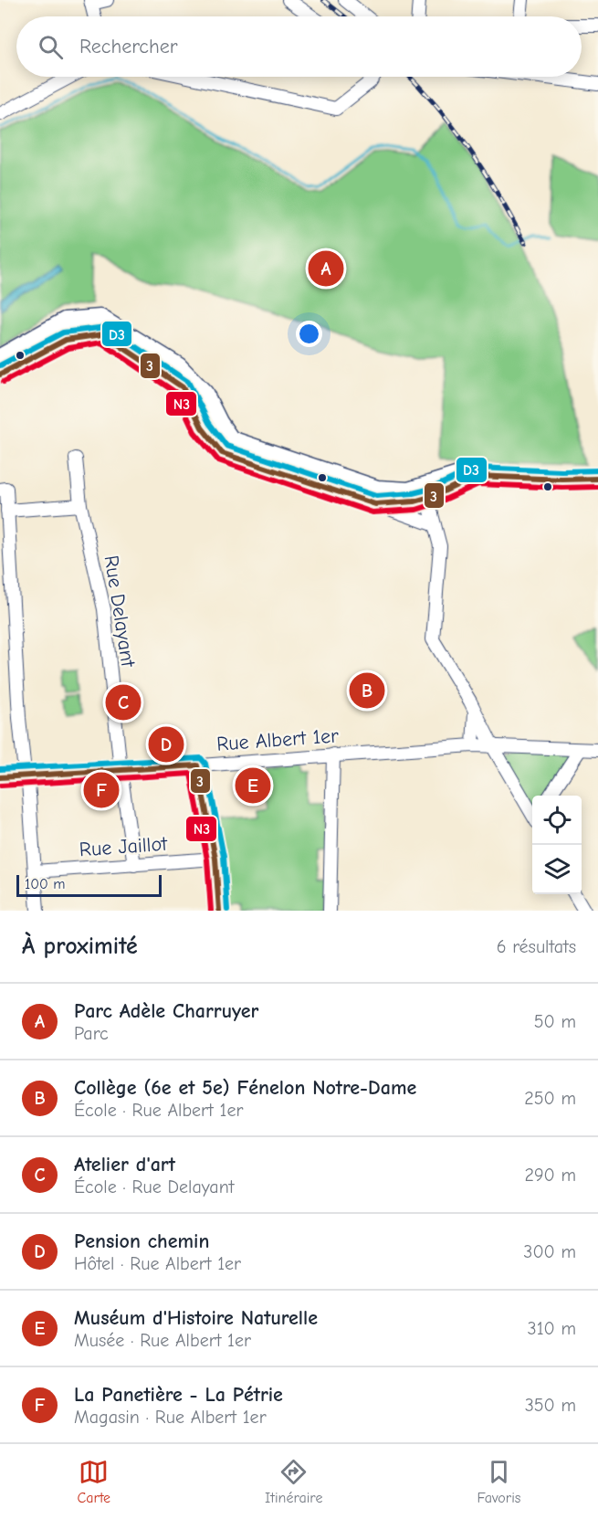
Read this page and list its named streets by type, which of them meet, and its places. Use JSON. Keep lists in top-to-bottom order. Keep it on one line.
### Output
{"streets":{"street":["Rue Delayant","Rue Albert 1er","Rue Jaillot"]},"crossings":[["Rue Delayant","Rue Albert 1er"],["Rue Delayant","Rue Jaillot"]],"lines":["transit line D3","transit line 3","transit line N3"],"scale_bar":"100 m","page":{"search":"Rechercher","pins":["A","B","C","D","E","F"],"scale":"100 m","heading":["À proximité","6 résultats"],"list":[{"mark":"A","name":"Parc Adèle Charruyer","note":"Parc","value":"50 m"},{"mark":"B","name":"Collège (6e et 5e) Fénelon Notre-Dame","note":"École · Rue Albert 1er","value":"250 m"},{"mark":"C","name":"Atelier d'art","note":"École · Rue Delayant","value":"290 m"},{"mark":"D","name":"Pension chemin","note":"Hôtel · Rue Albert 1er","value":"300 m"},{"mark":"E","name":"Muséum d'Histoire Naturelle","note":"Musée · Rue Albert 1er","value":"310 m"},{"mark":"F","name":"La Panetière - La Pétrie","note":"Magasin · Rue Albert 1er","value":"350 m"}],"nav":["Carte","Itinéraire","Favoris"]}}
